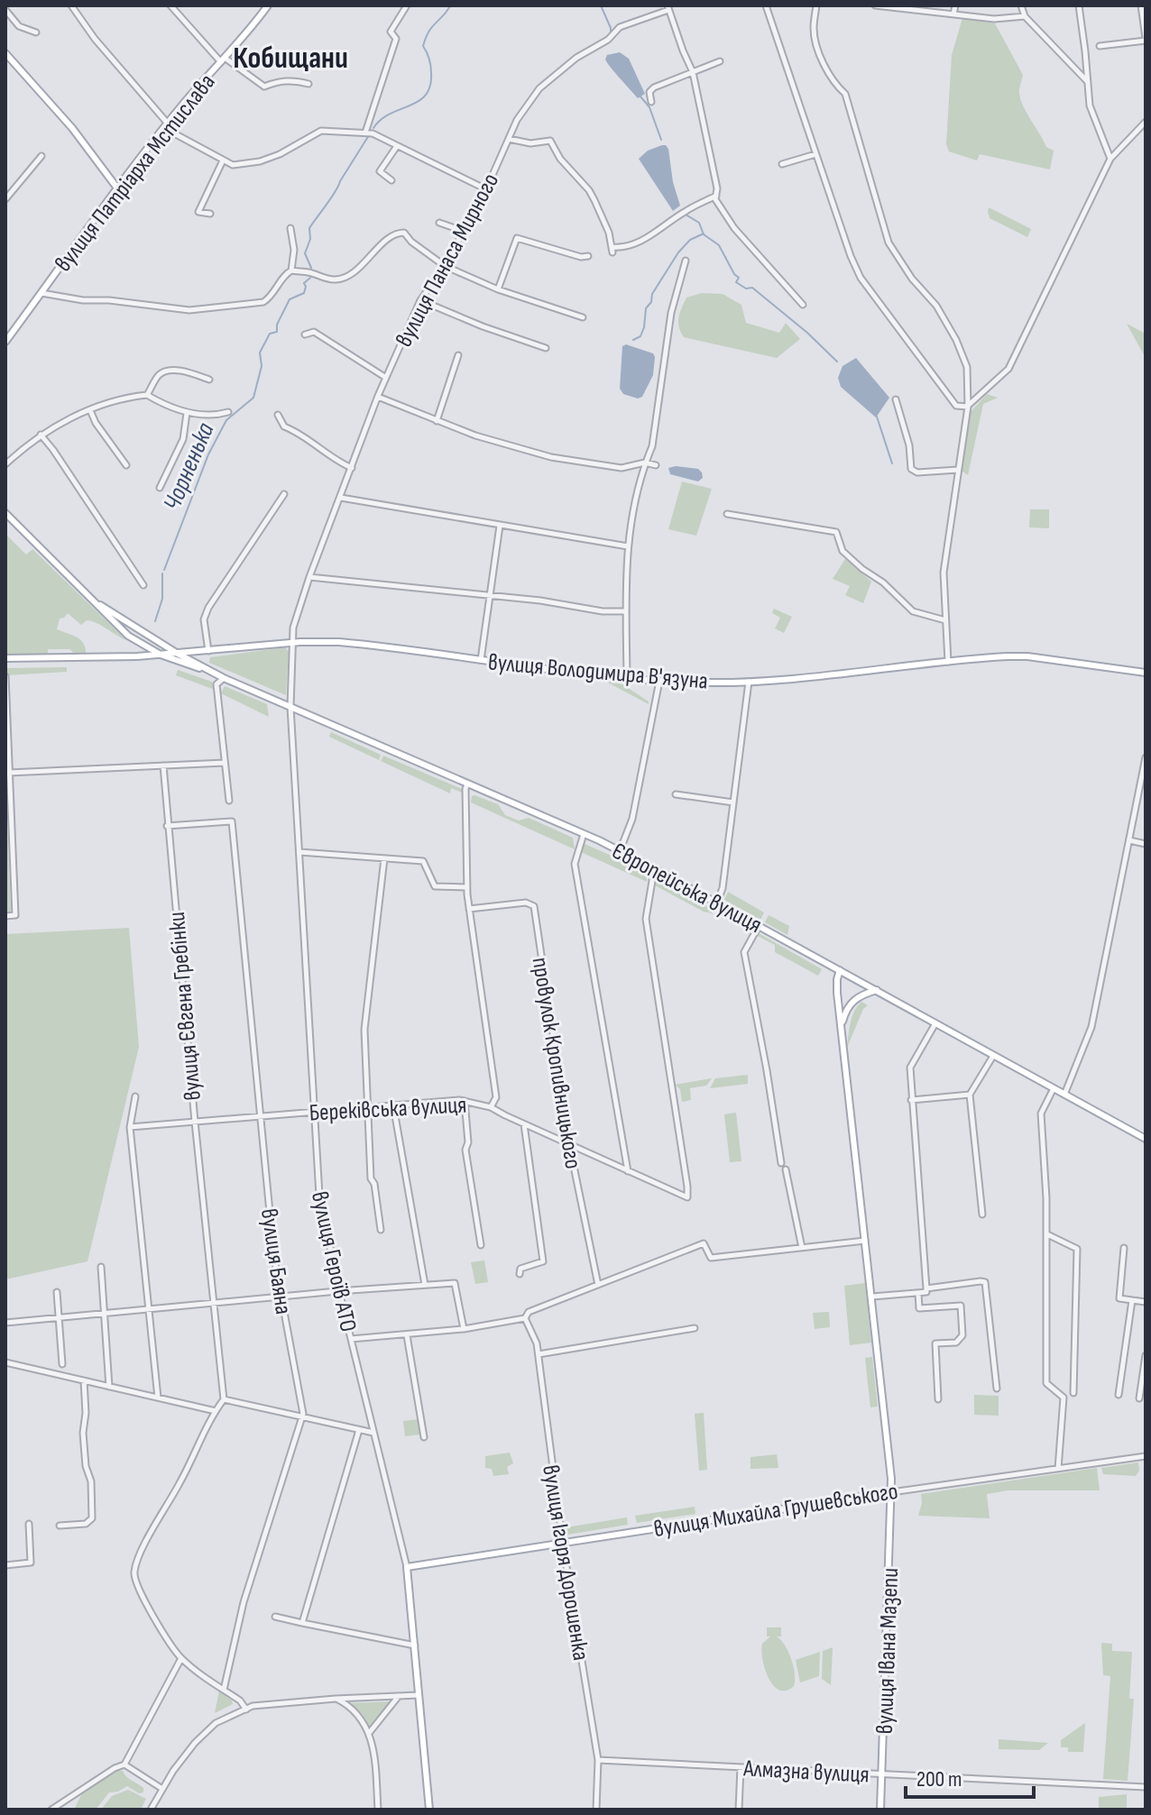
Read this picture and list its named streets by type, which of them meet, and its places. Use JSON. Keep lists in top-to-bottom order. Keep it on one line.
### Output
{"streets":{"main road":["вулиця Патріарха Мстислава","вулиця Володимира В'язуна","Європейська вулиця","вулиця Героїв АТО","вулиця Михайла Грушевського","вулиця Івана Мазепи"],"street":["вулиця Панаса Мирного","вулиця Євгена Гребінки","провулок Кропивницького","Береківська вулиця","вулиця Баяна","вулиця Ігоря Дорошенка","Алмазна вулиця"]},"crossings":[["вулиця Панаса Мирного","вулиця Володимира В'язуна"],["вулиця Панаса Мирного","Європейська вулиця"],["вулиця Панаса Мирного","вулиця Героїв АТО"],["вулиця Володимира В'язуна","Європейська вулиця"],["Європейська вулиця","Береківська вулиця"],["Європейська вулиця","вулиця Героїв АТО"],["Європейська вулиця","вулиця Івана Мазепи"],["вулиця Євгена Гребінки","Береківська вулиця"],["вулиця Євгена Гребінки","вулиця Баяна"],["провулок Кропивницького","Береківська вулиця"],["Береківська вулиця","вулиця Баяна"],["Береківська вулиця","вулиця Героїв АТО"],["вулиця Героїв АТО","вулиця Михайла Грушевського"],["вулиця Михайла Грушевського","вулиця Ігоря Дорошенка"],["вулиця Михайла Грушевського","вулиця Івана Мазепи"],["вулиця Ігоря Дорошенка","Алмазна вулиця"],["вулиця Івана Мазепи","Алмазна вулиця"]],"districts":["Кобищани"],"water":["Чорненька"],"scale_bar":"200 m"}
